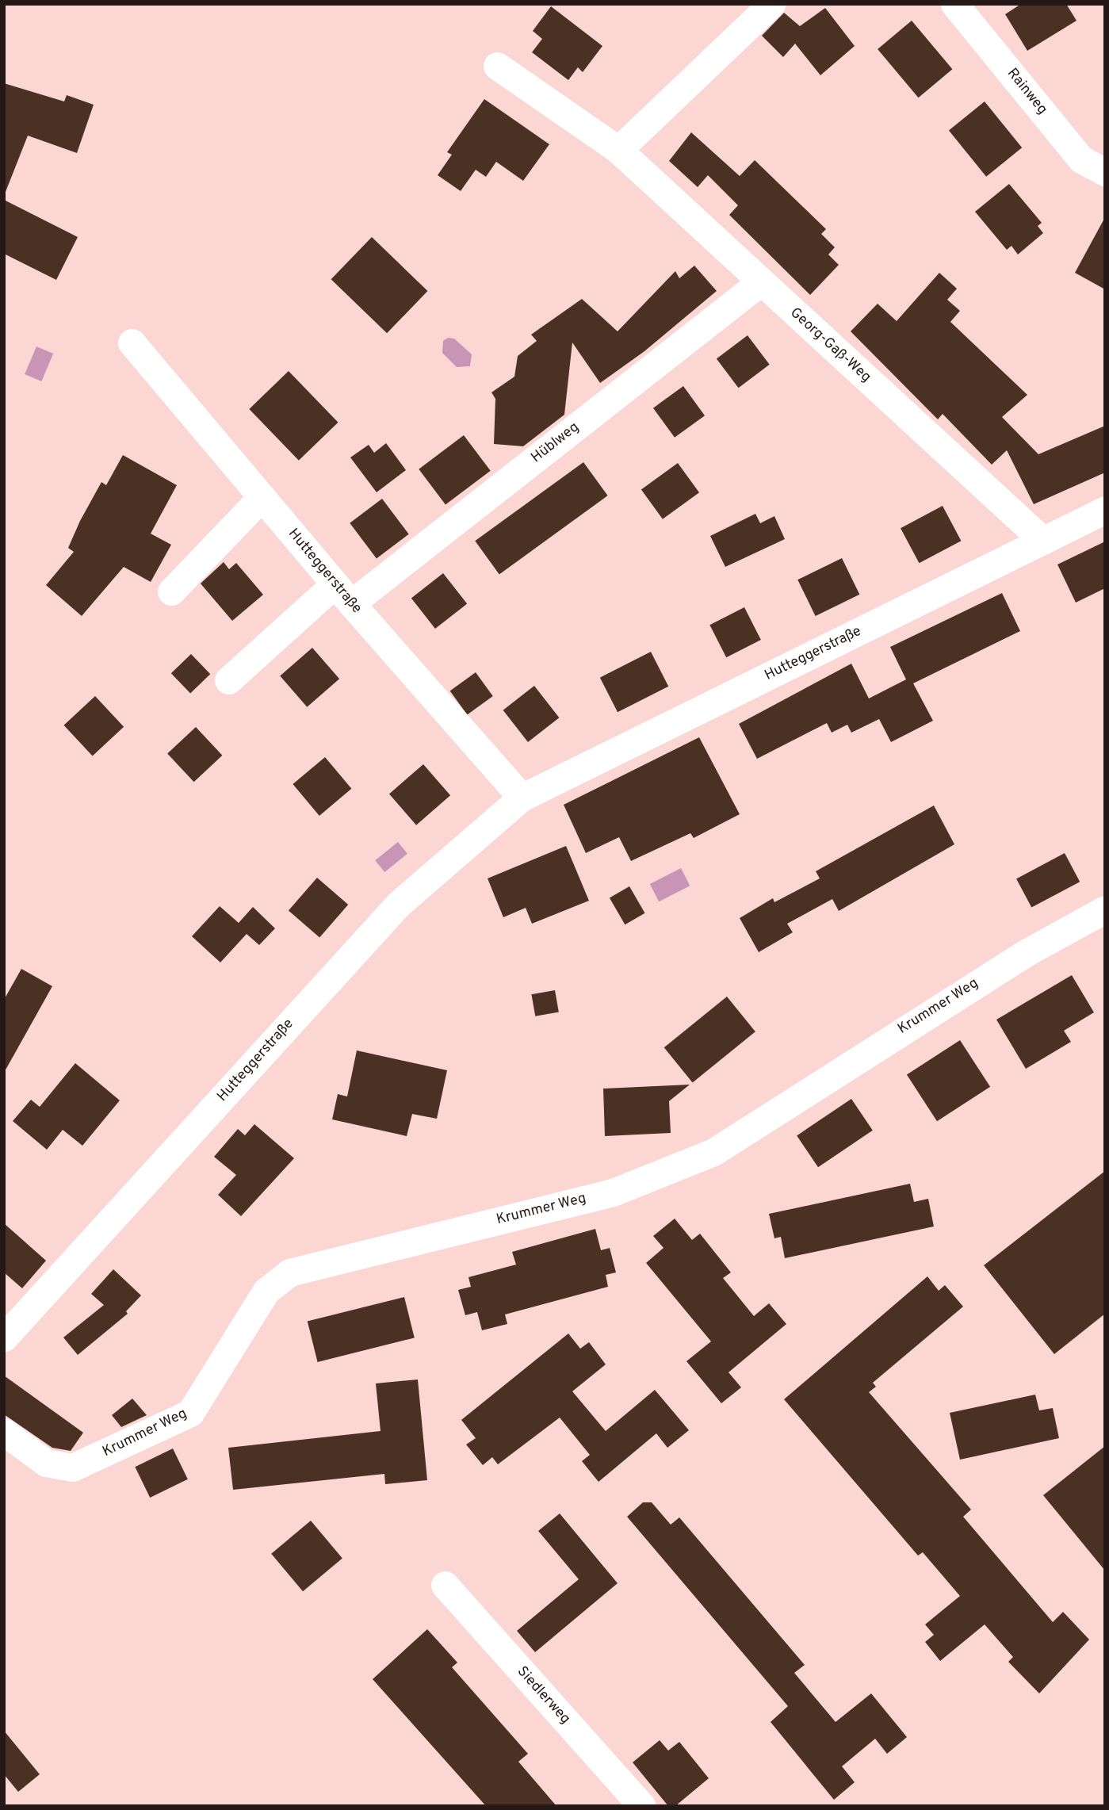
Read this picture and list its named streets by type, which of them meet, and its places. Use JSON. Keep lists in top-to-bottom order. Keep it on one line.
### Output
{"streets":{"street":["Rainweg","Georg-Gaß-Weg","Hüblweg","Hutteggerstraße","Krummer Weg","Siedlerweg"]},"crossings":[["Georg-Gaß-Weg","Hüblweg"],["Georg-Gaß-Weg","Hutteggerstraße"],["Hüblweg","Hutteggerstraße"]]}
